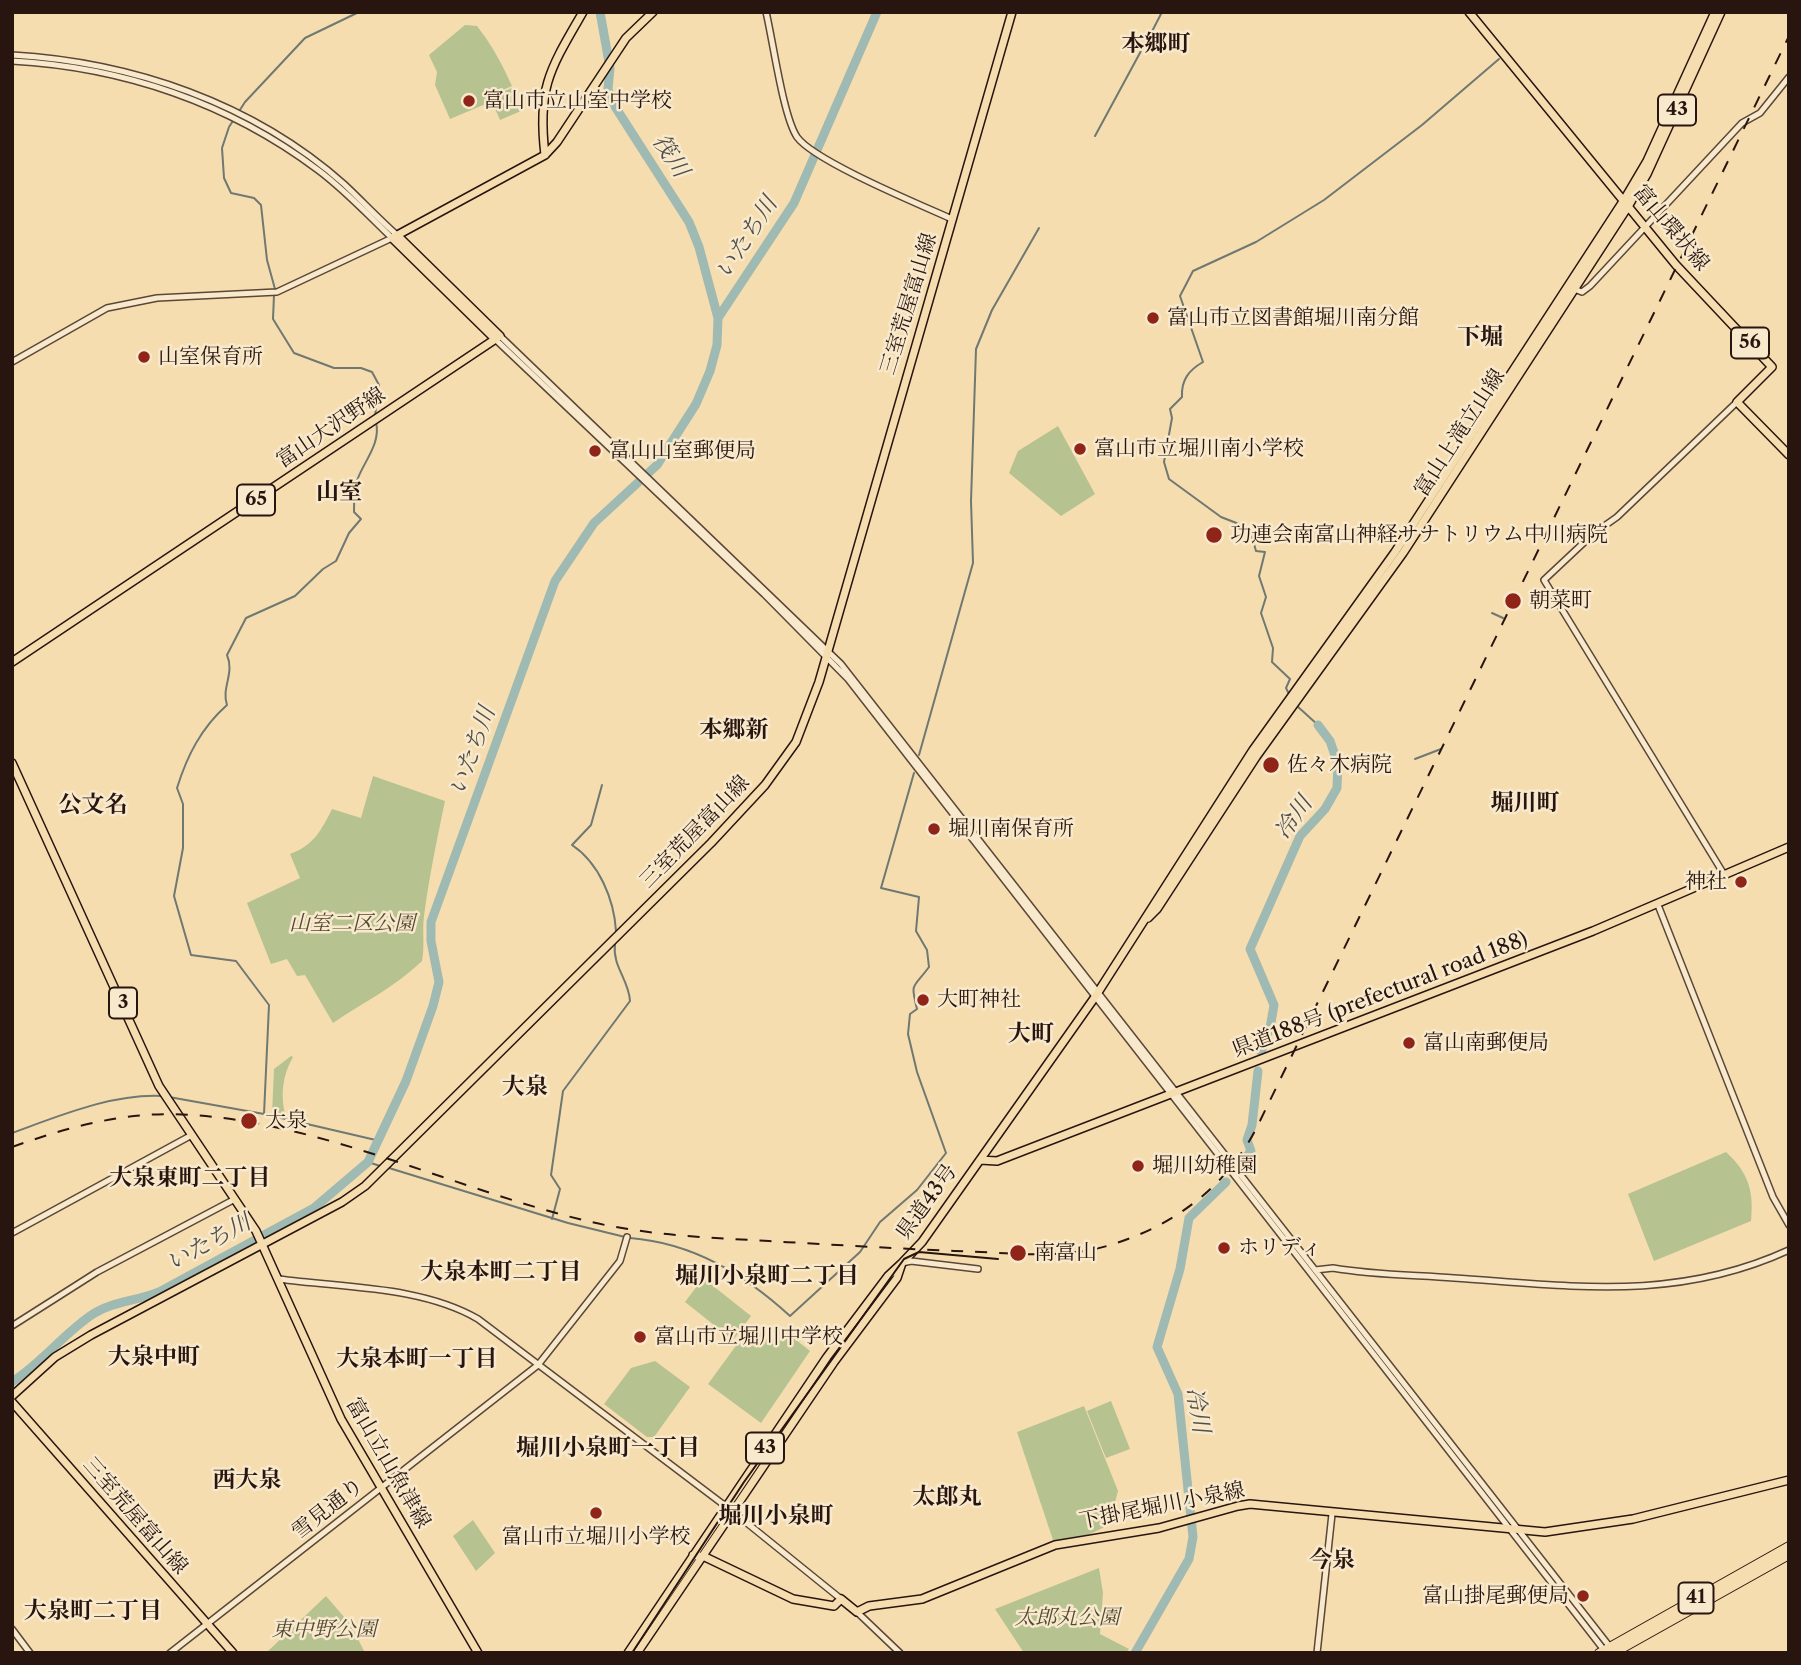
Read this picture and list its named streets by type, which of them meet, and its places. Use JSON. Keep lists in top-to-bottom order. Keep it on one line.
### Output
{"streets":{"highway":["41"],"main road":["43","富山環状線","三室荒屋富山線","56","富山大沢野線","富山上滝立山線","65","県道188号 (prefectural road 188)","3","県道43号","富山立山魚津線","下掛尾堀川小泉線"],"street":["雪見通り"]},"crossings":[["43","県道43号"],["富山環状線","富山上滝立山線"],["三室荒屋富山線","富山立山魚津線"],["三室荒屋富山線","雪見通り"],["富山上滝立山線","県道188号 (prefectural road 188)"],["富山上滝立山線","県道43号"],["県道188号 (prefectural road 188)","県道43号"],["富山立山魚津線","雪見通り"]],"districts":["本郷町","下堀","山室","本郷新","堀川町","公文名","大町","大泉","大泉東町二丁目","大泉本町二丁目","堀川小泉町二丁目","大泉中町","大泉本町一丁目","堀川小泉町一丁目","西大泉","太郎丸","堀川小泉町","今泉","大泉町二丁目"],"water":["筏川","いたち川","冷川"],"parks":["山室二区公園","太郎丸公園","東中野公園"],"places":["富山市立山室中学校","富山市立図書館堀川南分館","山室保育所","富山市立堀川南小学校","富山山室郵便局","功連会南富山神経サナトリウム中川病院","朝菜町","佐々木病院","堀川南保育所","神社","大町神社","富山南郵便局","大泉","堀川幼稚園","ホリディ","南富山","富山市立堀川中学校","富山市立堀川小学校","富山掛尾郵便局"]}
